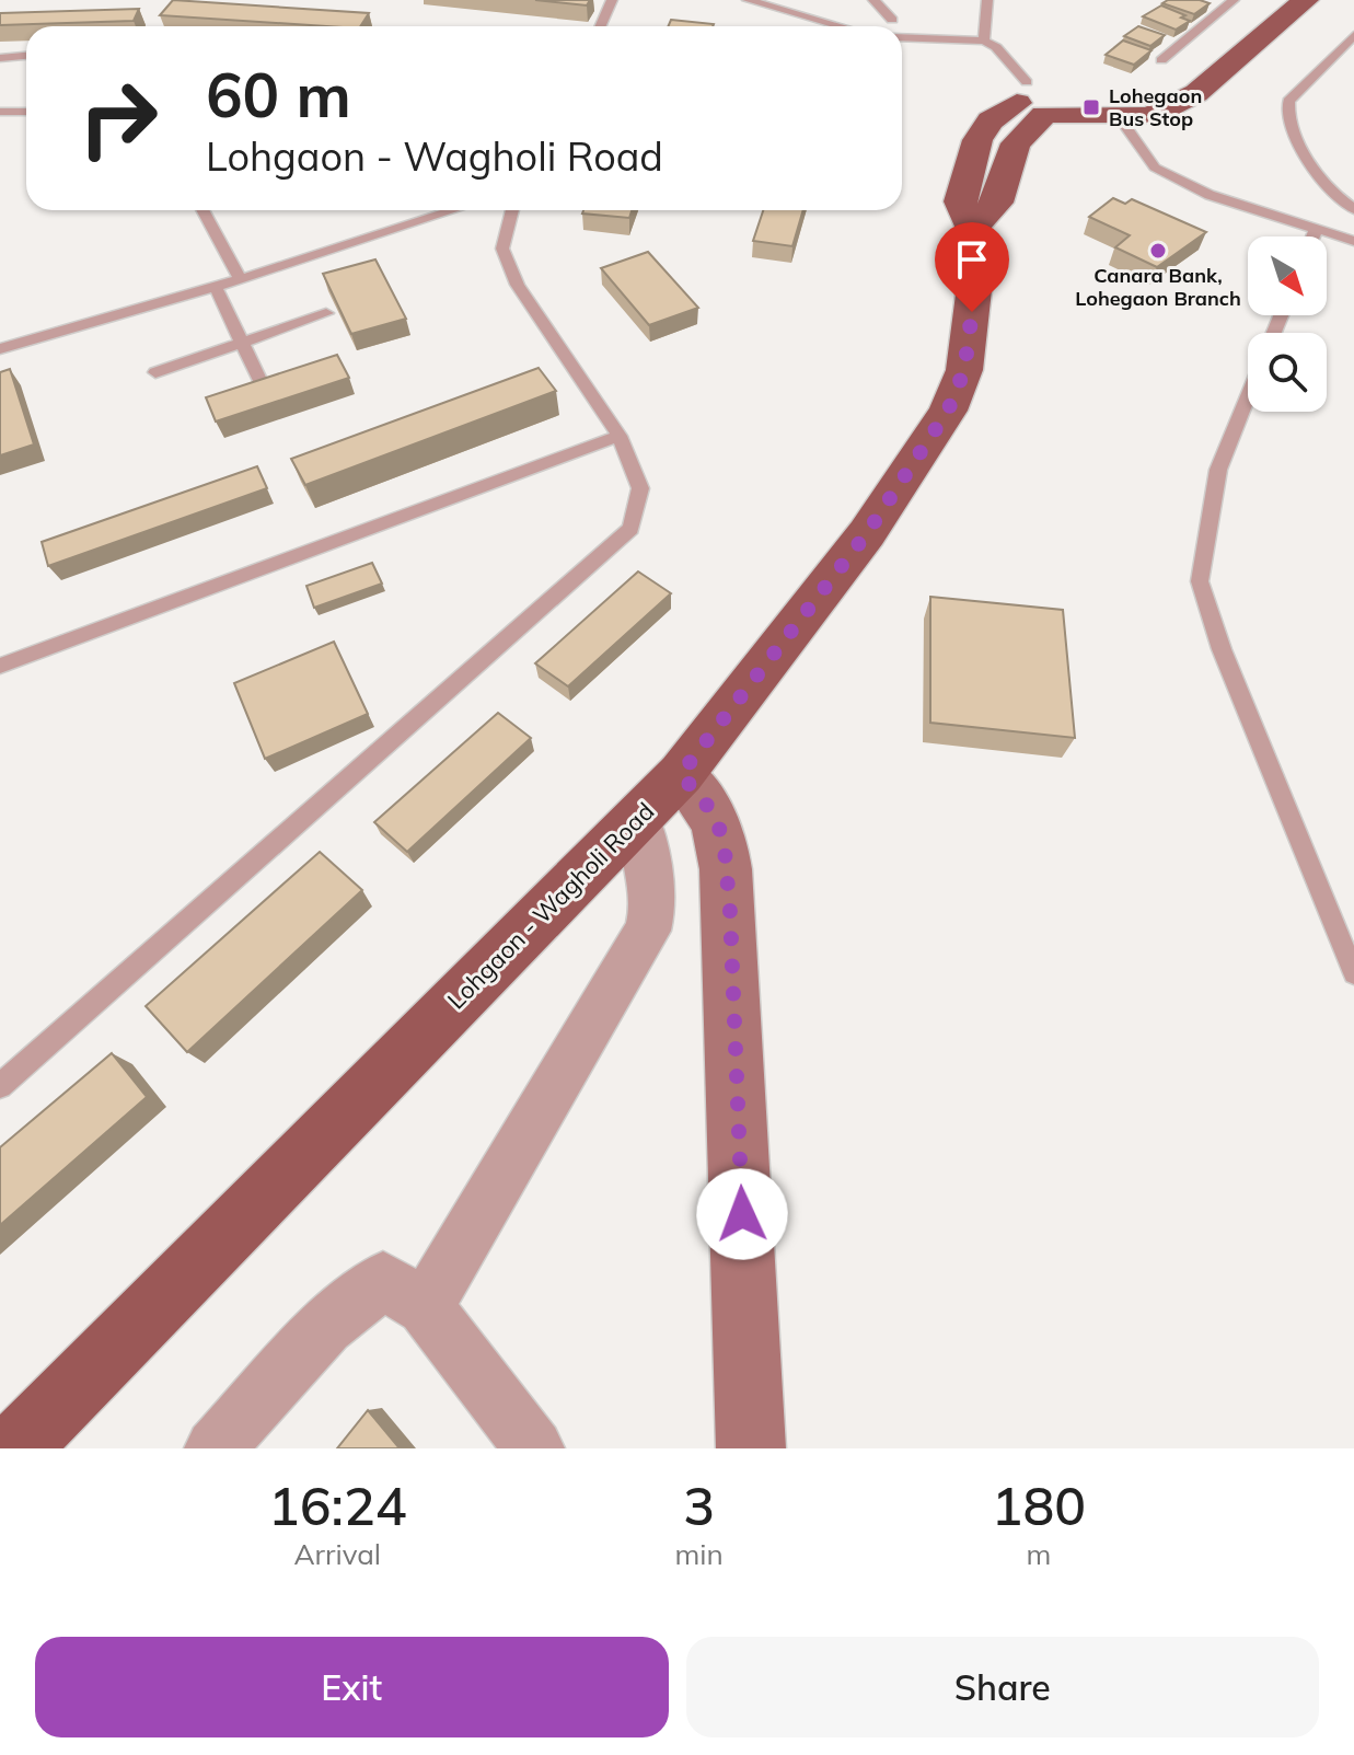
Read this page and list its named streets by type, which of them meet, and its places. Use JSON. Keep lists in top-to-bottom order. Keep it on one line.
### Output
{"streets":{"main road":["Lohgaon - Wagholi Road"]},"places":{"transit":["Lohegaon Bus Stop"],"other":["Canara Bank, Lohegaon Branch"]},"north":"bottom right","page":{"turn":["60 m","Lohgaon - Wagholi Road"],"eta":["16:24","Arrival","3","min","180","m"],"buttons":["Exit","Share"]}}
